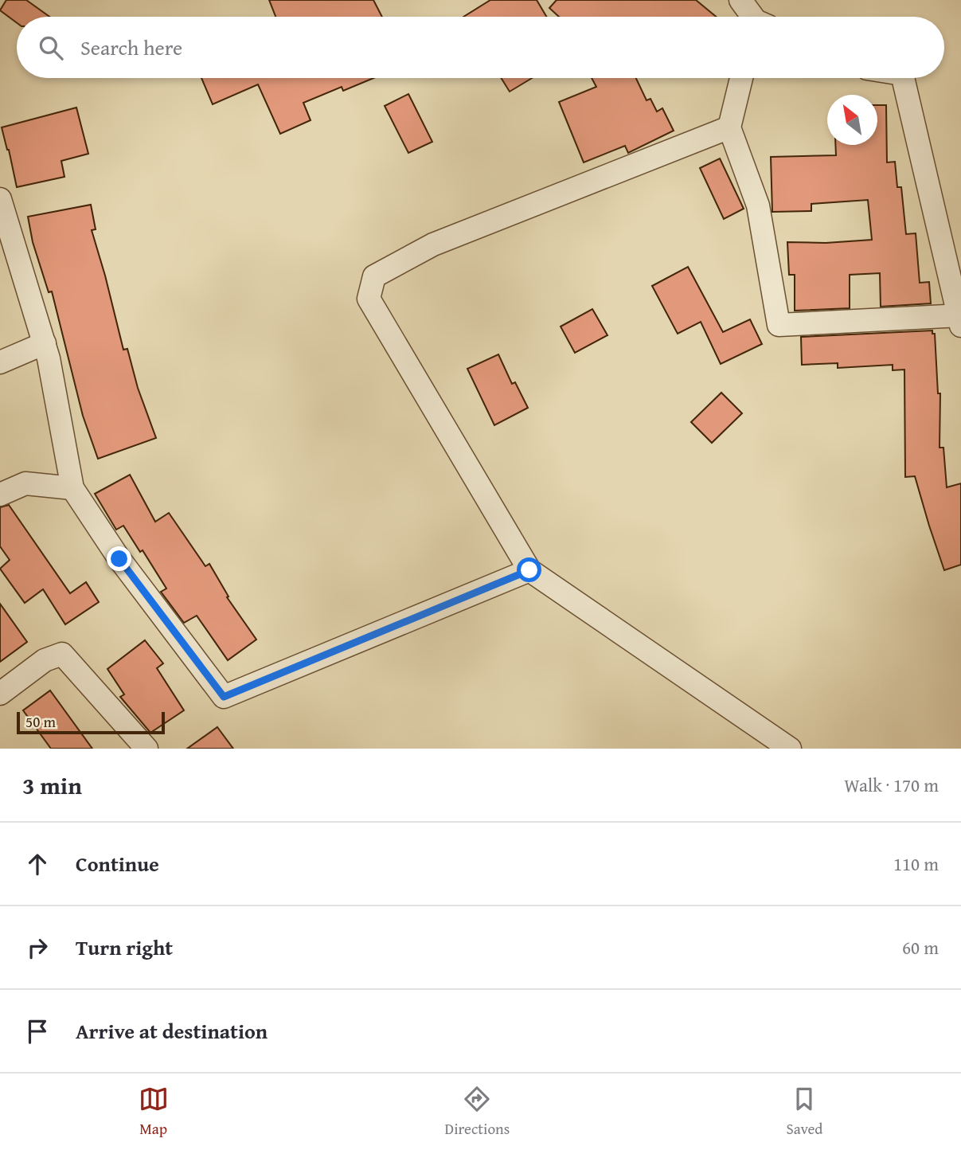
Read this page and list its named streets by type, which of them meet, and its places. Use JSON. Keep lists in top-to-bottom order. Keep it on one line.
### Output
{"scale_bar":"50 m","north":"top left","page":{"search":"Search here","scale":"50 m","heading":["3 min","Walk · 170 m"],"list":[["Continue","110 m"],["Turn right","60 m"],"Arrive at destination"],"nav":["Map","Directions","Saved"]}}
